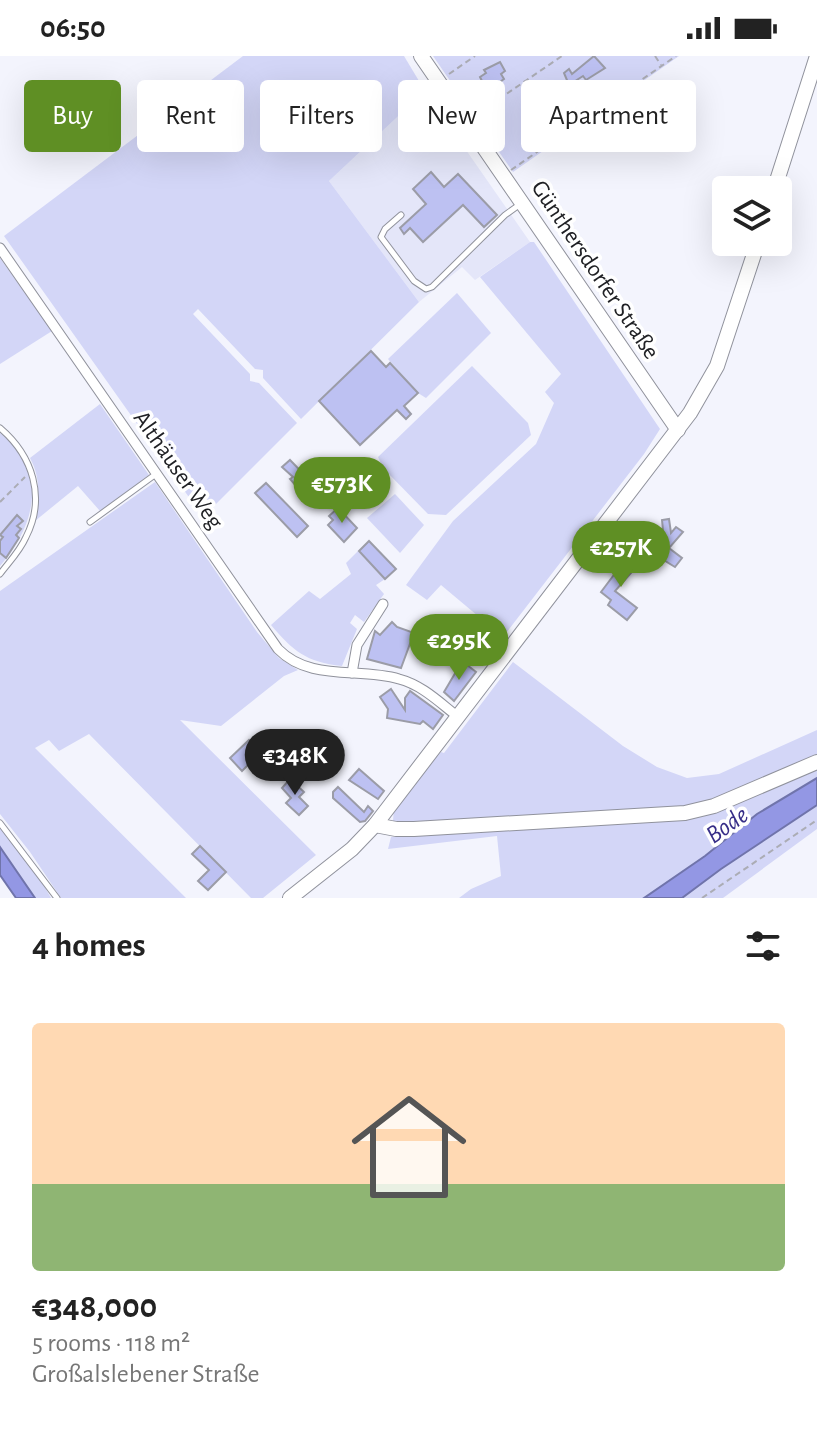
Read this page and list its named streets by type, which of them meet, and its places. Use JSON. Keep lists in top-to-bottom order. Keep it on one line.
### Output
{"streets":{"main road":["Günthersdorfer Straße"],"street":["Althäuser Weg"]},"water":["Bode"],"page":{"status":"06:50","chip":["Buy","Rent","Filters","New","Apartment"],"price":["€573K","€257K","€295K","€348K"],"heading":"4 homes","list":[{"name":"€348,000","note":"5 rooms · 118 m² · Großalslebener Straße"}]}}
